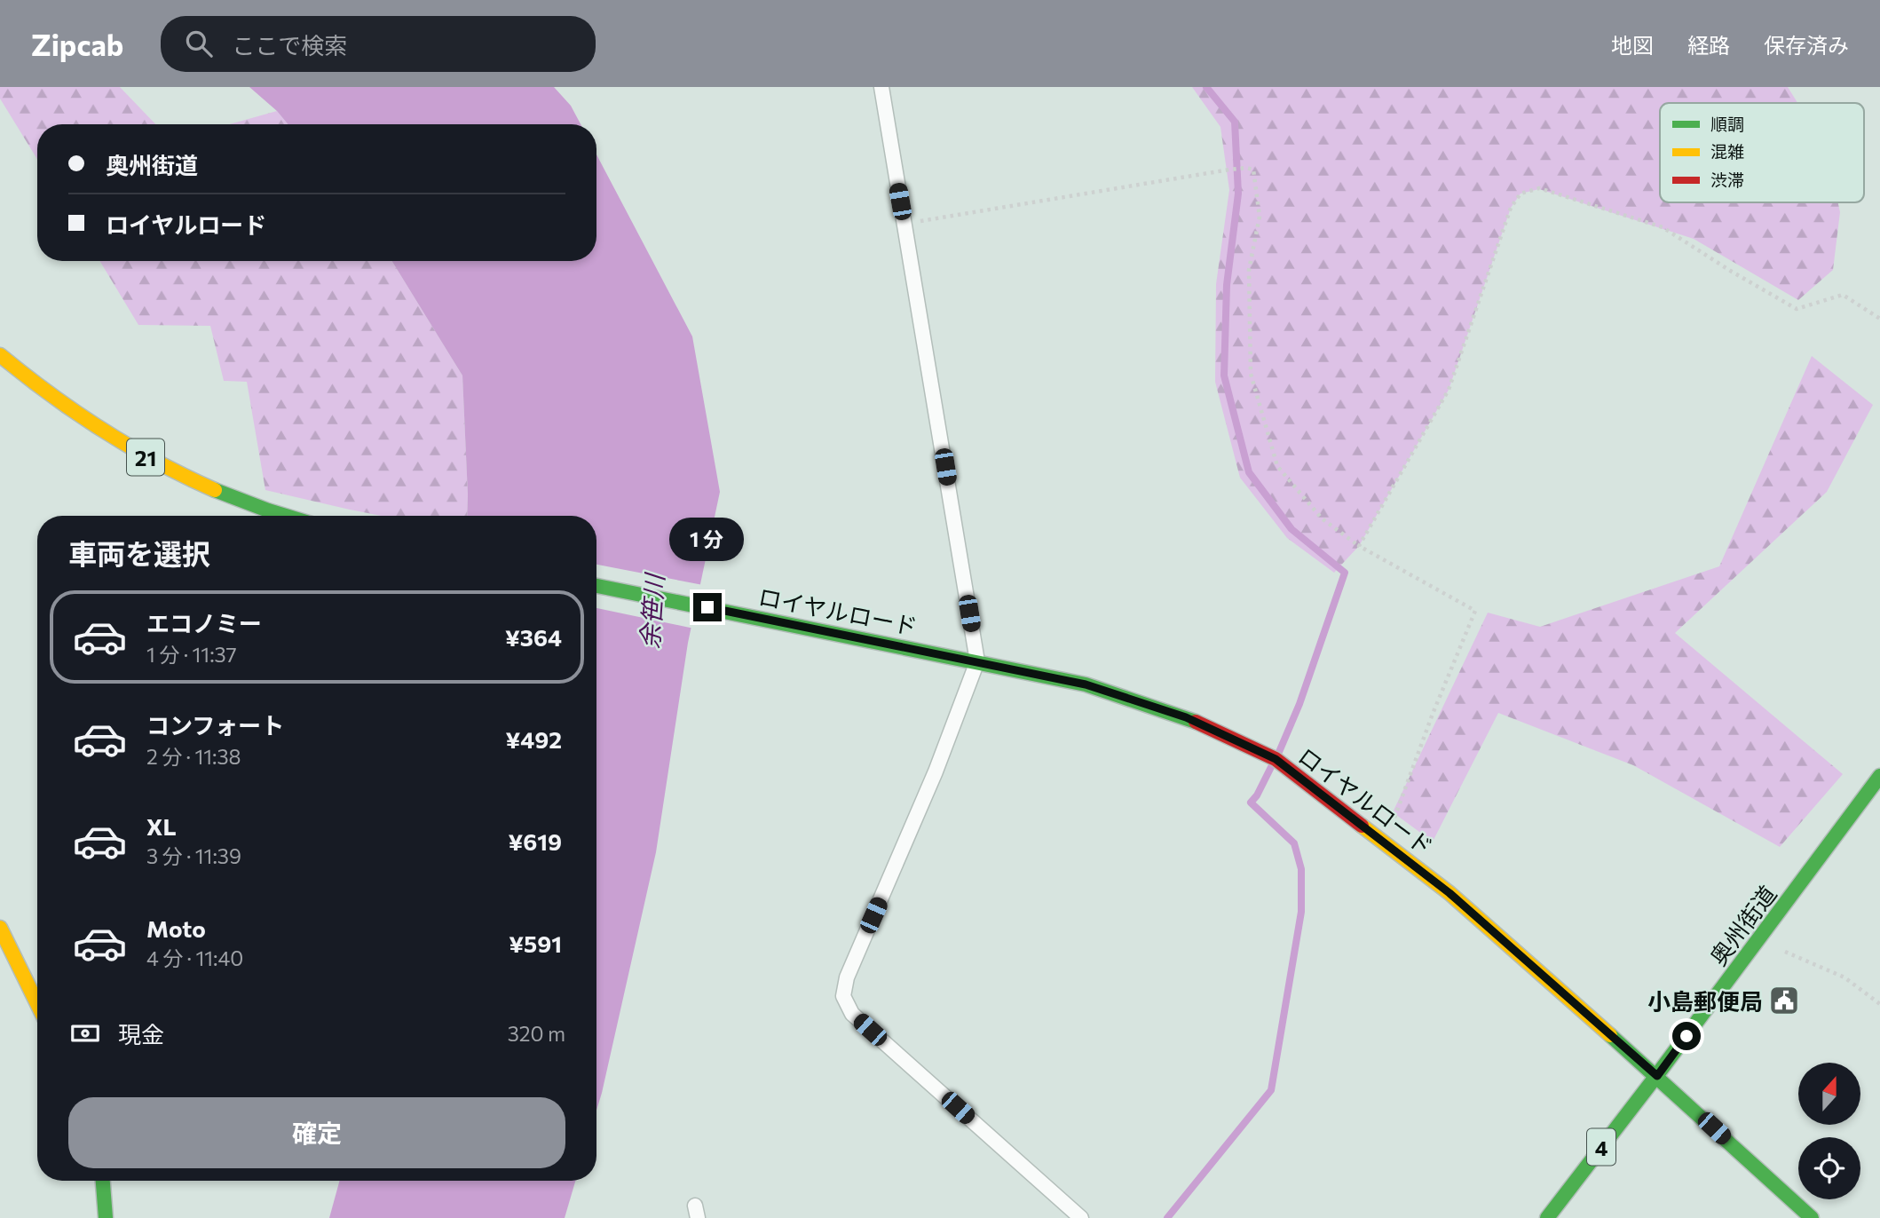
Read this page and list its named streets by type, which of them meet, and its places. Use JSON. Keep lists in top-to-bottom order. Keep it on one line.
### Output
{"streets":{"main road":["21","ロイヤルロード","奥州街道","4"]},"crossings":[["ロイヤルロード","奥州街道"]],"water":["余笹川"],"places":{"public building":["小島郵便局"]},"legend":["順調","混雑","渋滞"],"north":"top","page":{"header":"Zipcab","search":"ここで検索","nav":["地図","経路","保存済み"],"banner":["奥州街道","ロイヤルロード"],"heading":"車両を選択","bubble":"1 分","list":[{"name":"エコノミー","note":"1 分 · 11:37","value":"¥364"},{"name":"コンフォート","note":"2 分 · 11:38","value":"¥492"},{"name":"XL","note":"3 分 · 11:39","value":"¥619"},{"name":"Moto","note":"4 分 · 11:40","value":"¥591"}],"pay":["現金","320 m"],"buttons":"確定"}}
